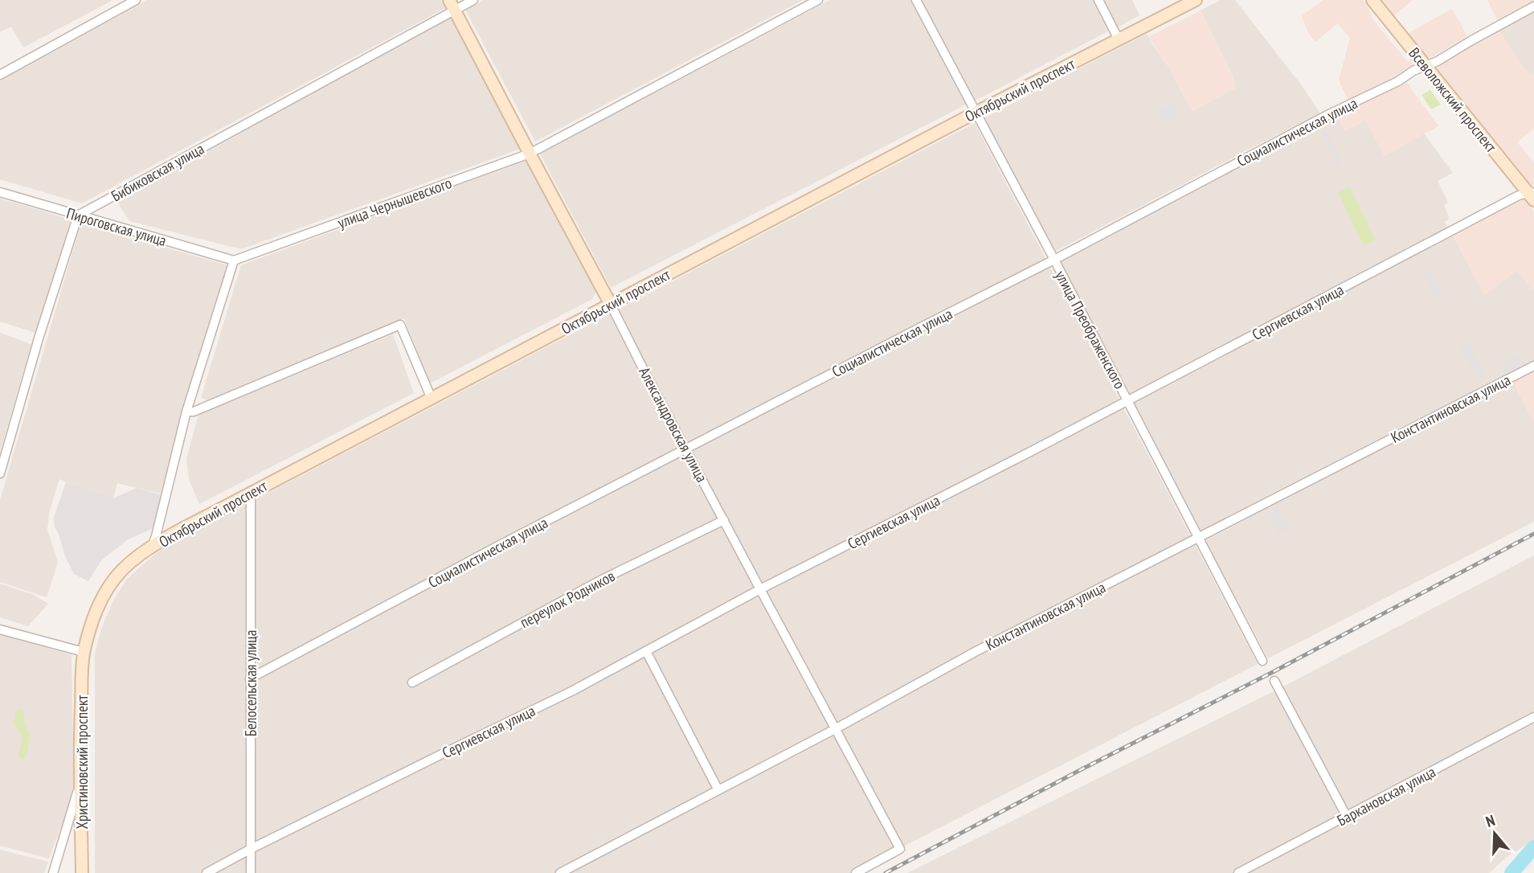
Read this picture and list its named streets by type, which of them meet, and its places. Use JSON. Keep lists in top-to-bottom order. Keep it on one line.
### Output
{"streets":{"street":["Октябрьский проспект","Всеволожский проспект","Социалистическая улица","Бибиковская улица","улица Чернышевского","Пироговская улица","Сергиевская улица","улица Преображенского","Константиновская улица","Александровская улица","переулок Родников","Белосельская улица","Христиновский проспект","Баркановская улица"]},"crossings":[["Октябрьский проспект","улица Преображенского"],["Октябрьский проспект","Александровская улица"],["Октябрьский проспект","Белосельская улица"],["Октябрьский проспект","Христиновский проспект"],["Всеволожский проспект","Социалистическая улица"],["Всеволожский проспект","Сергиевская улица"],["Социалистическая улица","улица Преображенского"],["Социалистическая улица","Александровская улица"],["Социалистическая улица","Белосельская улица"],["Бибиковская улица","Пироговская улица"],["Бибиковская улица","Александровская улица"],["улица Чернышевского","Пироговская улица"],["улица Чернышевского","Александровская улица"],["Сергиевская улица","улица Преображенского"],["Сергиевская улица","Александровская улица"],["Сергиевская улица","Белосельская улица"],["улица Преображенского","Константиновская улица"],["Константиновская улица","Александровская улица"],["Александровская улица","переулок Родников"]],"north":"top"}
